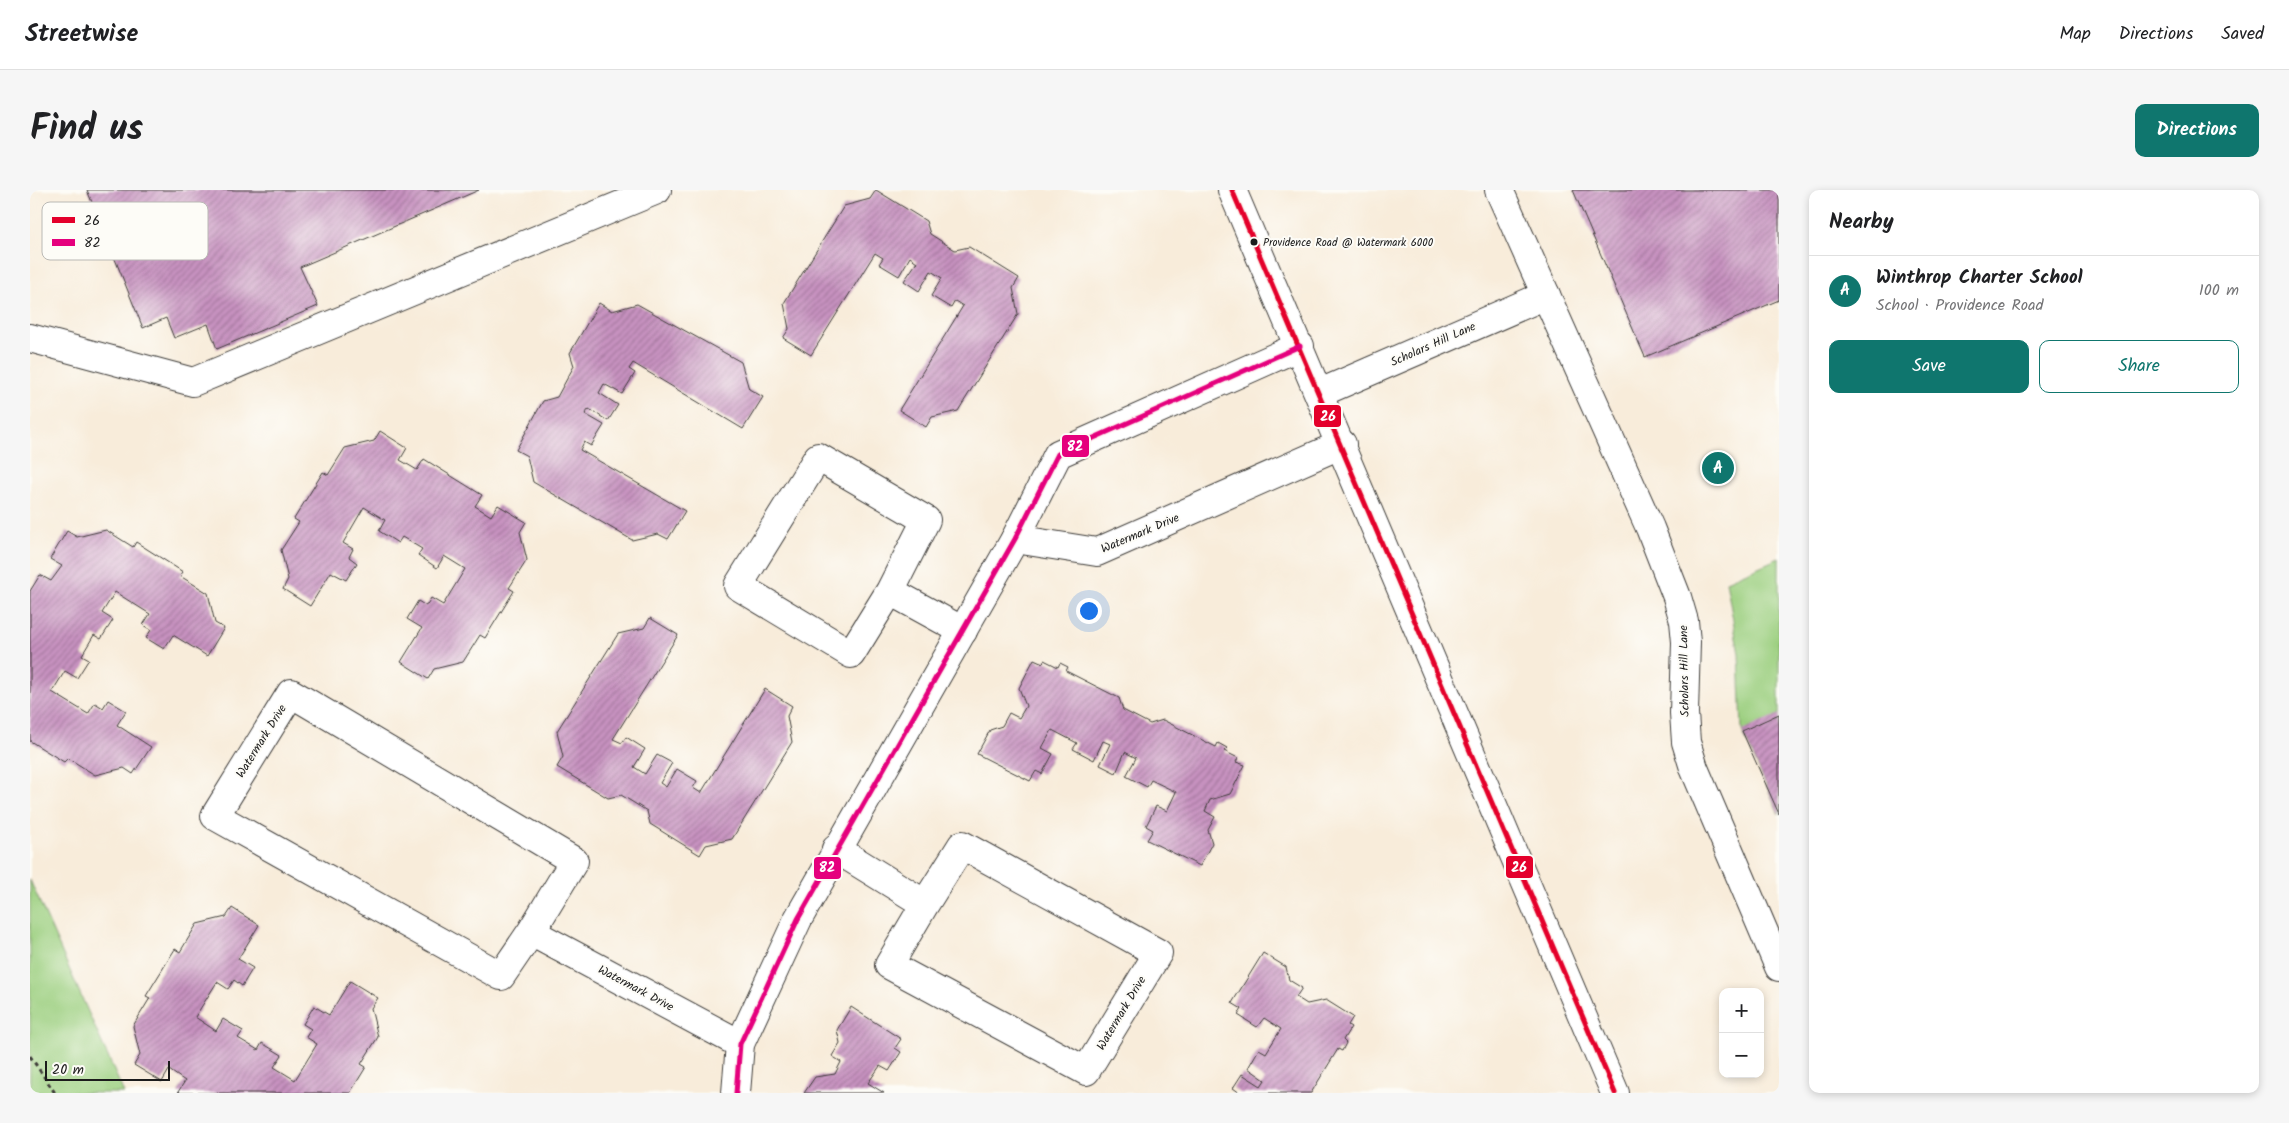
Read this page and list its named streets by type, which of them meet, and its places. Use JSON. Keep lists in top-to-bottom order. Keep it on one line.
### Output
{"streets":{"street":["Scholars Hill Lane","Watermark Drive"]},"places":["Providence Road @ Watermark 6000"],"lines":["transit line 26","transit line 82"],"legend":["26","82"],"scale_bar":"20 m","page":{"header":"Streetwise","nav":["Map","Directions","Saved"],"title":"Find us","buttons":["Directions",["Save","Share"]],"heading":"Nearby","list":[{"mark":"A","name":"Winthrop Charter School","note":"School · Providence Road","value":"100 m"}],"pins":"A","map_buttons":["+","−"],"scale":"20 m"}}
